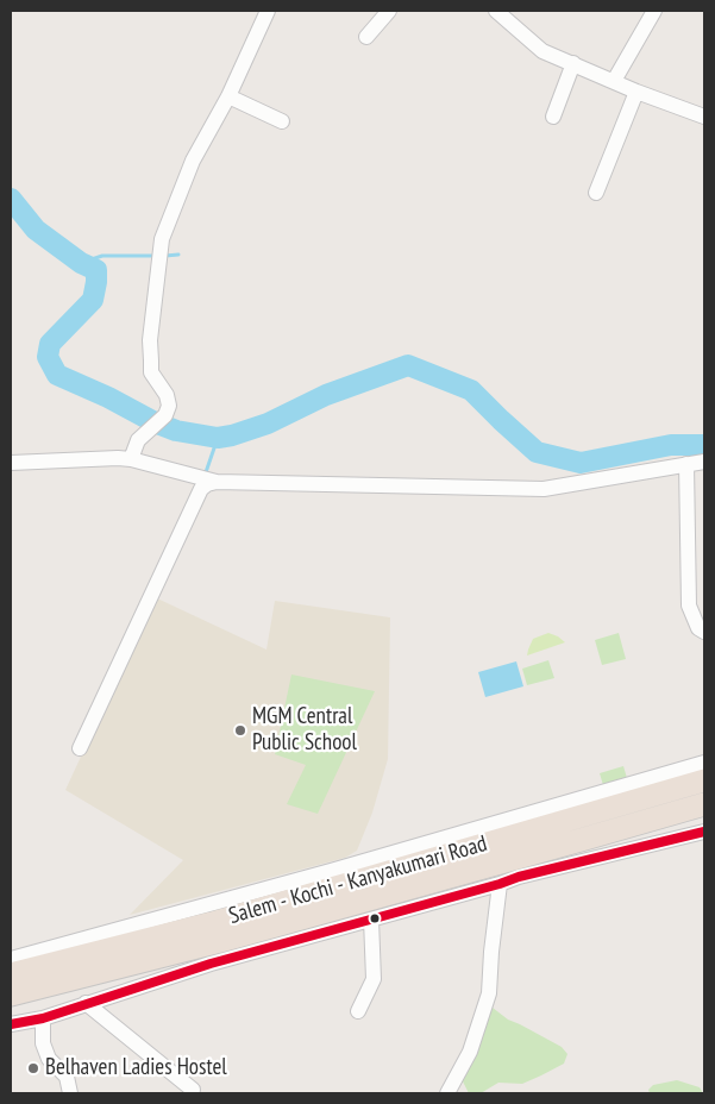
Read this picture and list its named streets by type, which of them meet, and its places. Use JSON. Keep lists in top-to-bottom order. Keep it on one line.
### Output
{"streets":{"highway":["Salem - Kochi - Kanyakumari Road"]},"places":["MGM Central Public School","Belhaven Ladies Hostel"]}
